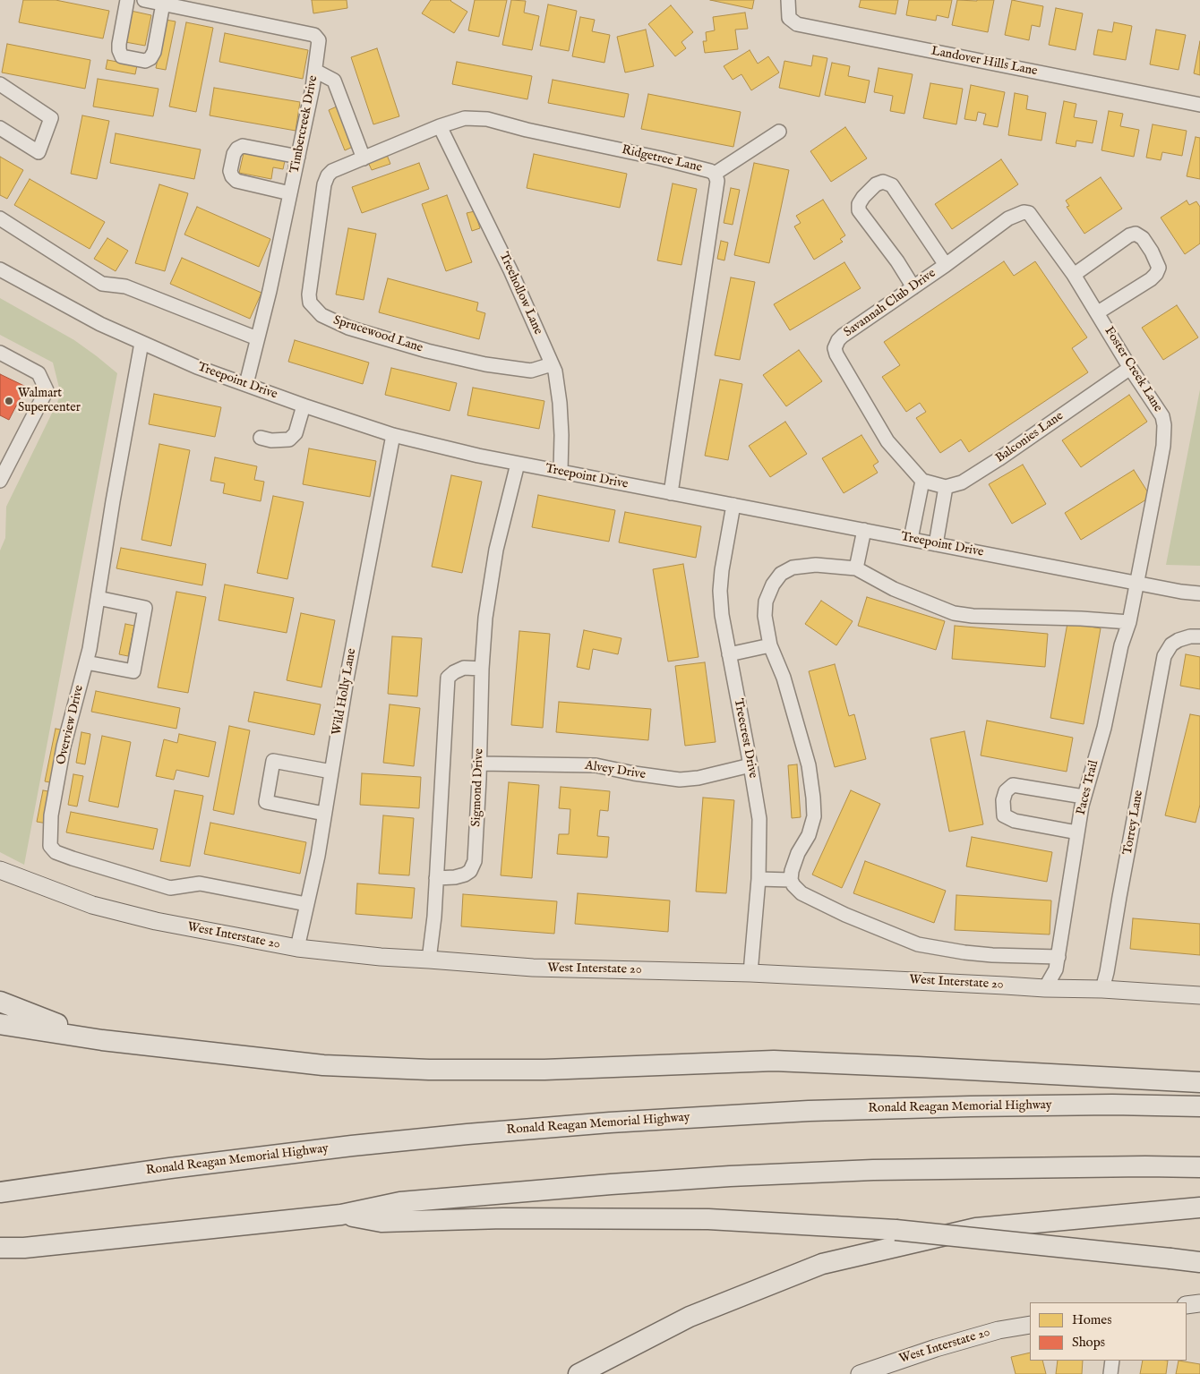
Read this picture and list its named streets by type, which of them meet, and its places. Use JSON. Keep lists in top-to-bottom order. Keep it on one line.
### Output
{"streets":{"highway":["Ronald Reagan Memorial Highway"],"main road":["West Interstate 20"],"street":["Landover Hills Lane","Timbercreek Drive","Ridgetree Lane","Treehollow Lane","Savannah Club Drive","Sprucewood Lane","Foster Creek Lane","Treepoint Drive","Balconies Lane","Wild Holly Lane","Overview Drive","Treecrest Drive","Alvey Drive","Sigmond Drive","Paces Trail","Torrey Lane"]},"crossings":[["Timbercreek Drive","Treepoint Drive"],["Ridgetree Lane","Treehollow Lane"],["Ridgetree Lane","Sprucewood Lane"],["Ridgetree Lane","Treepoint Drive"],["Treehollow Lane","Sprucewood Lane"],["Treehollow Lane","Treepoint Drive"],["Savannah Club Drive","Foster Creek Lane"],["Foster Creek Lane","Treepoint Drive"],["Foster Creek Lane","Balconies Lane"],["Foster Creek Lane","Paces Trail"],["Treepoint Drive","Wild Holly Lane"],["Treepoint Drive","Overview Drive"],["Treepoint Drive","Treecrest Drive"],["Treepoint Drive","Sigmond Drive"],["Treepoint Drive","Paces Trail"],["Wild Holly Lane","Overview Drive"],["Wild Holly Lane","West Interstate 20"],["Treecrest Drive","Alvey Drive"],["Treecrest Drive","West Interstate 20"],["Alvey Drive","Sigmond Drive"],["Paces Trail","West Interstate 20"],["Torrey Lane","West Interstate 20"]],"places":["Walmart Supercenter"],"legend":["Homes","Shops"]}
